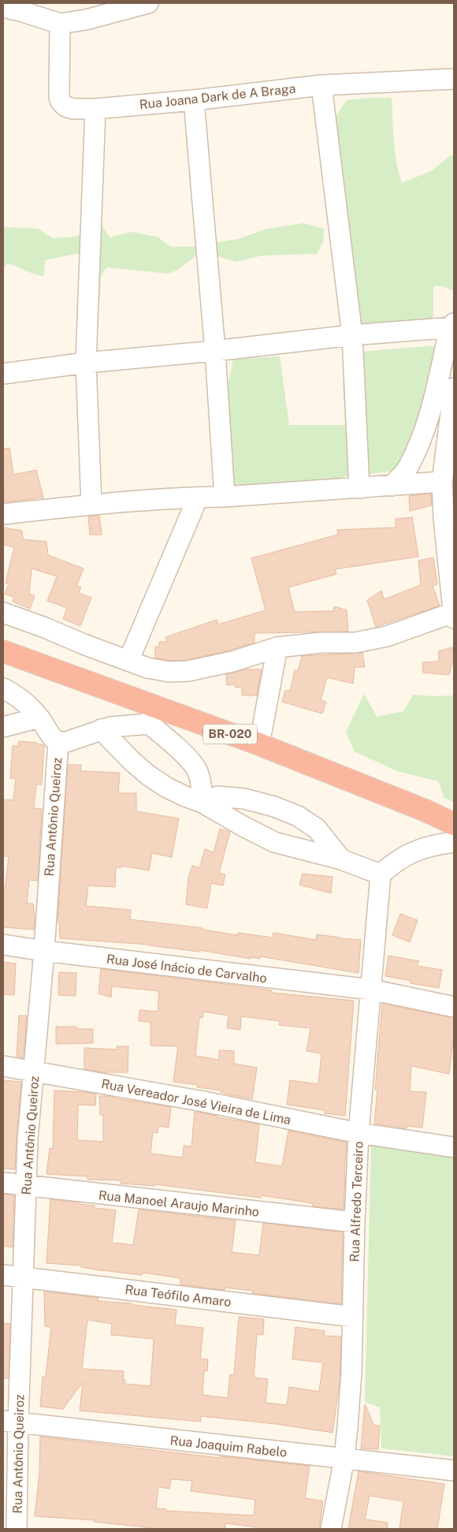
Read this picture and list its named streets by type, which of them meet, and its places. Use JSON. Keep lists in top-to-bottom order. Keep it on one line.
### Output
{"streets":{"highway":["BR-020"],"street":["Rua Joana Dark de A Braga","Rua Antônio Queiroz","Rua José Inácio de Carvalho","Rua Vereador José Vieira de Lima","Rua Alfredo Terceiro","Rua Manoel Araujo Marinho","Rua Teófilo Amaro","Rua Joaquim Rabelo"]},"crossings":[["Rua Antônio Queiroz","Rua José Inácio de Carvalho"],["Rua Antônio Queiroz","Rua Vereador José Vieira de Lima"],["Rua Antônio Queiroz","Rua Manoel Araujo Marinho"],["Rua Antônio Queiroz","Rua Teófilo Amaro"],["Rua Antônio Queiroz","Rua Joaquim Rabelo"],["Rua José Inácio de Carvalho","Rua Alfredo Terceiro"],["Rua Vereador José Vieira de Lima","Rua Alfredo Terceiro"],["Rua Alfredo Terceiro","Rua Manoel Araujo Marinho"],["Rua Alfredo Terceiro","Rua Teófilo Amaro"],["Rua Alfredo Terceiro","Rua Joaquim Rabelo"]]}
